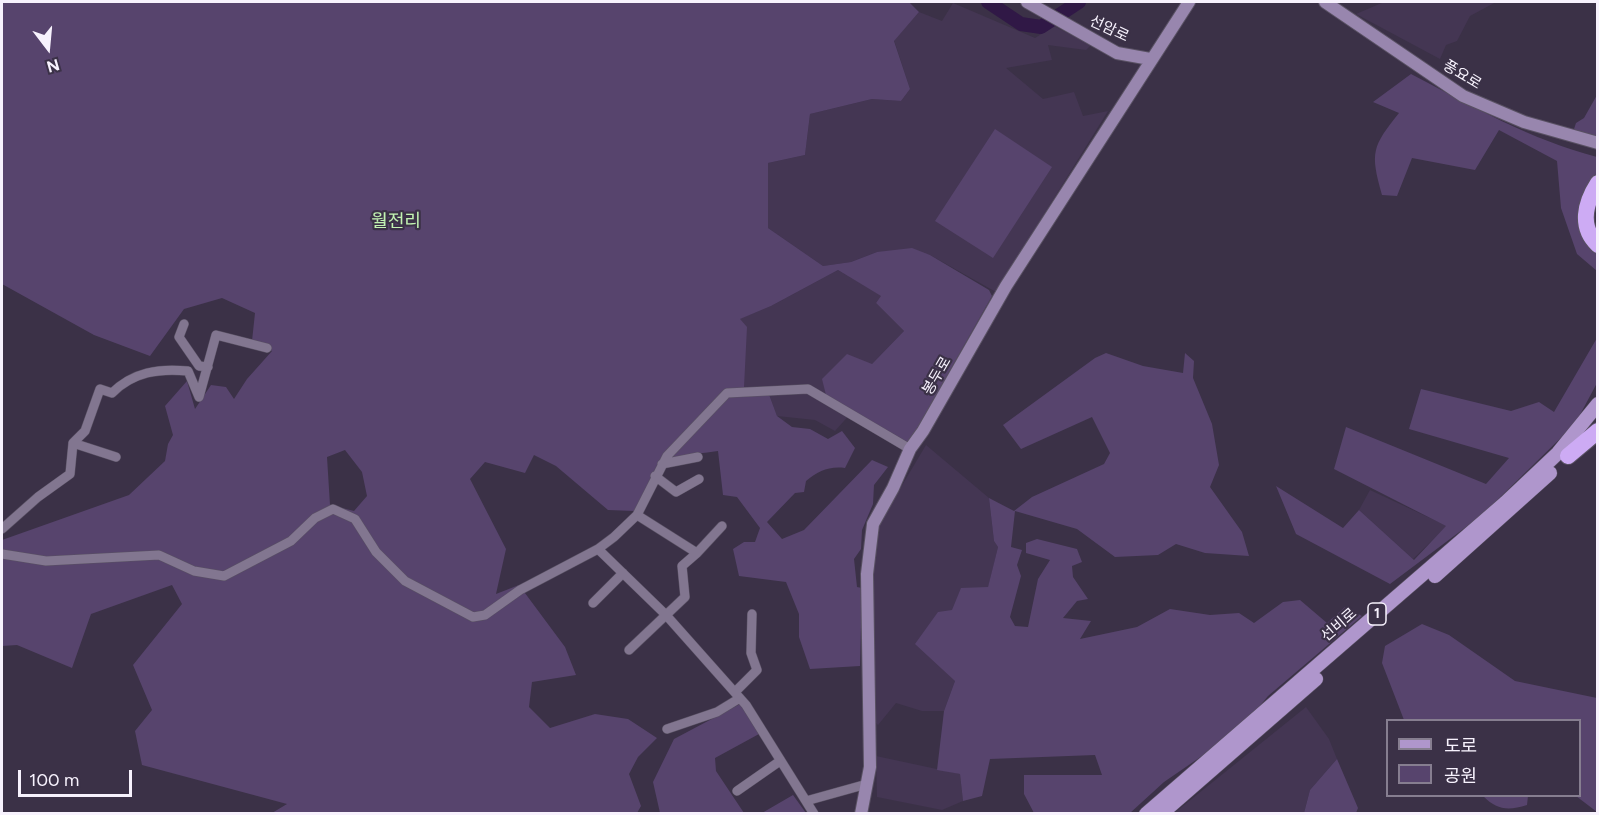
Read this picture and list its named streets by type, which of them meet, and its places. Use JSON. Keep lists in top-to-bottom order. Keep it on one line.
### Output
{"streets":{"main road":["선암로","풍요로","봉두로","1","선비로"]},"crossings":[["선암로","봉두로"]],"districts":["월전리"],"legend":["도로","공원"],"scale_bar":"100 m","north":"bottom"}
